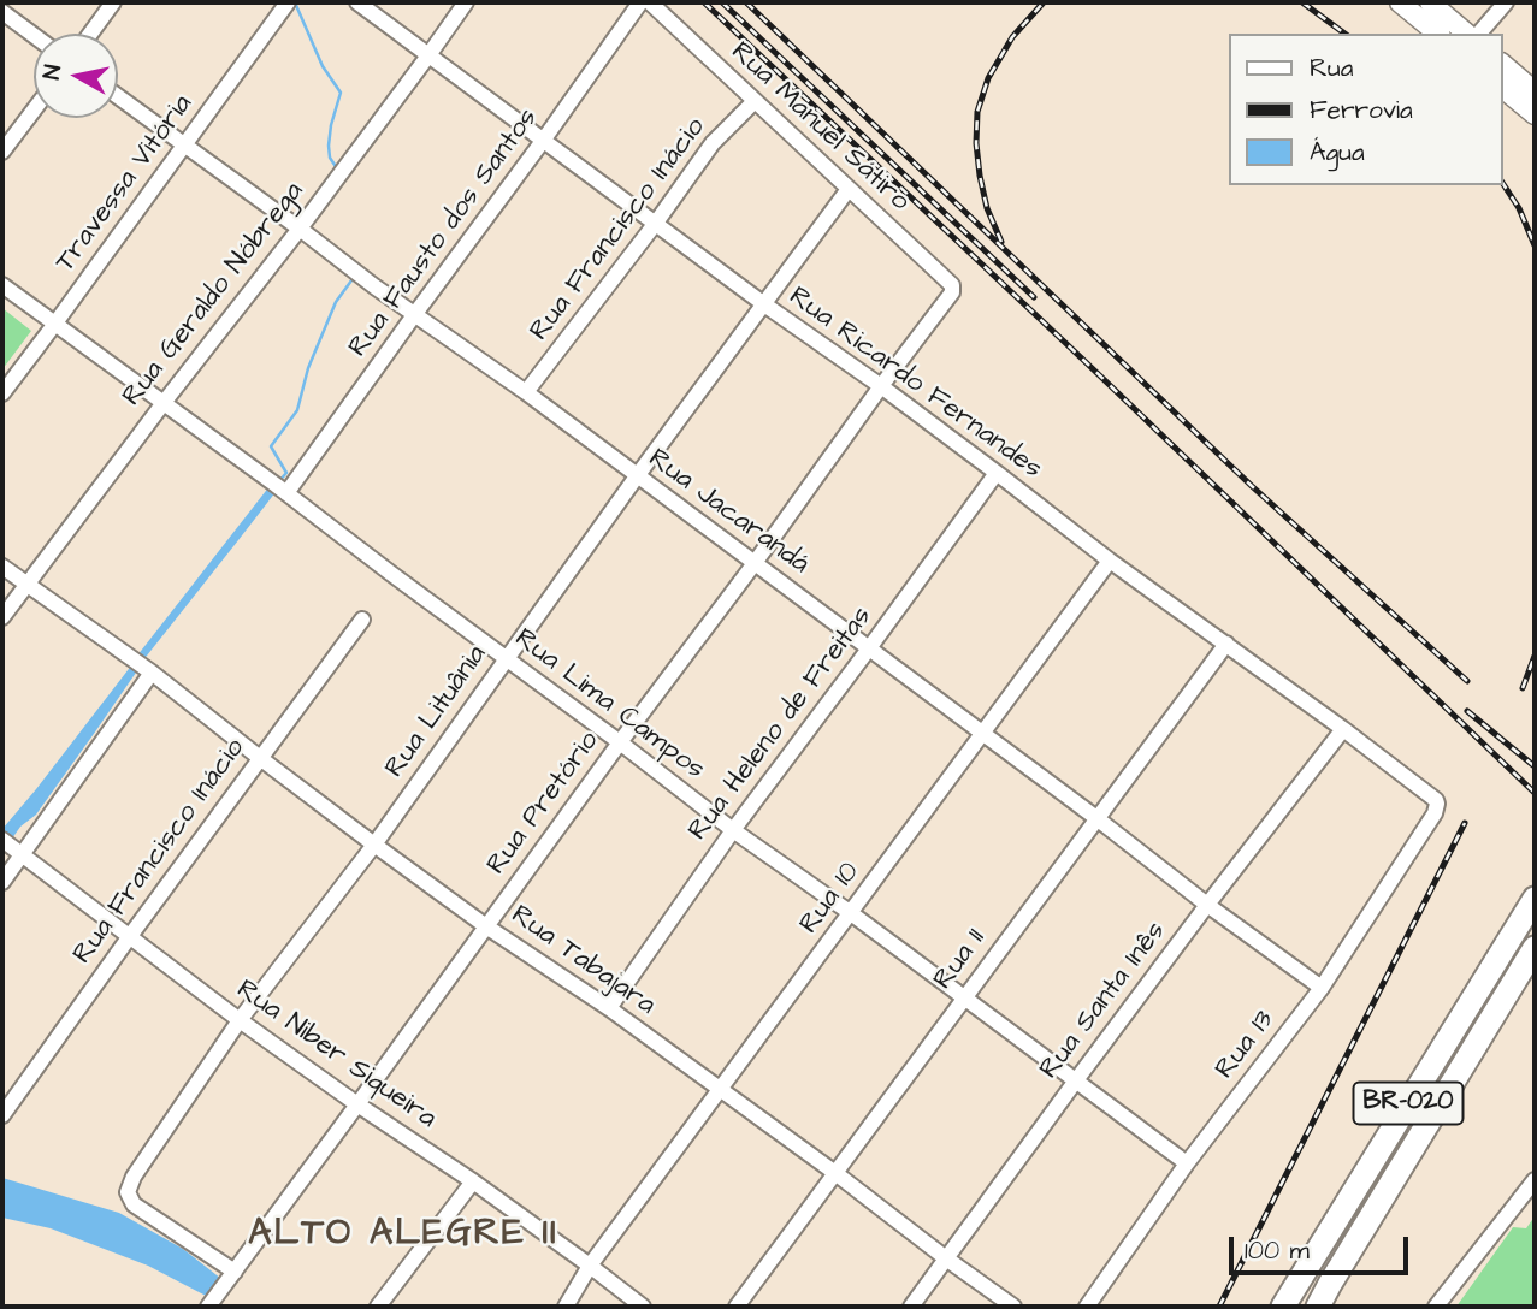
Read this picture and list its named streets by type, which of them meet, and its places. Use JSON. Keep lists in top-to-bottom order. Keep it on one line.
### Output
{"streets":{"highway":["BR-020"],"street":["Rua Manuel Sátiro","Travessa Vitória","Rua Francisco Inácio","Rua Fausto dos Santos","Rua Geraldo Nóbrega","Rua Ricardo Fernandes","Rua Jacarandá","Rua Lima Campos","Rua Lituânia","Rua Heleno de Freitas","Rua Pretório","Rua 10","Rua 11","Rua Tabajara","Rua Santa Inês","Rua 13","Rua Niber Siqueira"]},"crossings":[["Rua Manuel Sátiro","Rua Francisco Inácio"],["Rua Manuel Sátiro","Rua Lituânia"],["Rua Manuel Sátiro","Rua Pretório"],["Travessa Vitória","Rua Jacarandá"],["Travessa Vitória","Rua Lima Campos"],["Rua Francisco Inácio","Rua Ricardo Fernandes"],["Rua Francisco Inácio","Rua Jacarandá"],["Rua Francisco Inácio","Rua Tabajara"],["Rua Francisco Inácio","Rua Niber Siqueira"],["Rua Fausto dos Santos","Rua Ricardo Fernandes"],["Rua Fausto dos Santos","Rua Jacarandá"],["Rua Fausto dos Santos","Rua Lima Campos"],["Rua Geraldo Nóbrega","Rua Ricardo Fernandes"],["Rua Geraldo Nóbrega","Rua Jacarandá"],["Rua Geraldo Nóbrega","Rua Lima Campos"],["Rua Geraldo Nóbrega","Rua Tabajara"],["Rua Ricardo Fernandes","Rua Lituânia"],["Rua Ricardo Fernandes","Rua Heleno de Freitas"],["Rua Ricardo Fernandes","Rua Pretório"],["Rua Ricardo Fernandes","Rua 10"],["Rua Ricardo Fernandes","Rua 11"],["Rua Ricardo Fernandes","Rua Santa Inês"],["Rua Ricardo Fernandes","Rua 13"],["Rua Jacarandá","Rua Lituânia"],["Rua Jacarandá","Rua Heleno de Freitas"],["Rua Jacarandá","Rua Pretório"],["Rua Jacarandá","Rua 10"],["Rua Jacarandá","Rua 11"],["Rua Jacarandá","Rua Santa Inês"],["Rua Jacarandá","Rua 13"],["Rua Lima Campos","Rua Lituânia"],["Rua Lima Campos","Rua Heleno de Freitas"],["Rua Lima Campos","Rua Pretório"],["Rua Lima Campos","Rua 10"],["Rua Lima Campos","Rua 11"],["Rua Lima Campos","Rua Santa Inês"],["Rua Lima Campos","Rua 13"],["Rua Lituânia","Rua Pretório"],["Rua Lituânia","Rua Tabajara"],["Rua Lituânia","Rua Niber Siqueira"],["Rua Heleno de Freitas","Rua Tabajara"],["Rua Pretório","Rua Tabajara"],["Rua Pretório","Rua Niber Siqueira"],["Rua 10","Rua Tabajara"],["Rua 10","Rua Niber Siqueira"],["Rua 11","Rua Tabajara"],["Rua Tabajara","Rua Santa Inês"]],"districts":["ALTO ALEGRE II"],"legend":["Rua","Ferrovia","Água"],"scale_bar":"100 m","north":"left"}
